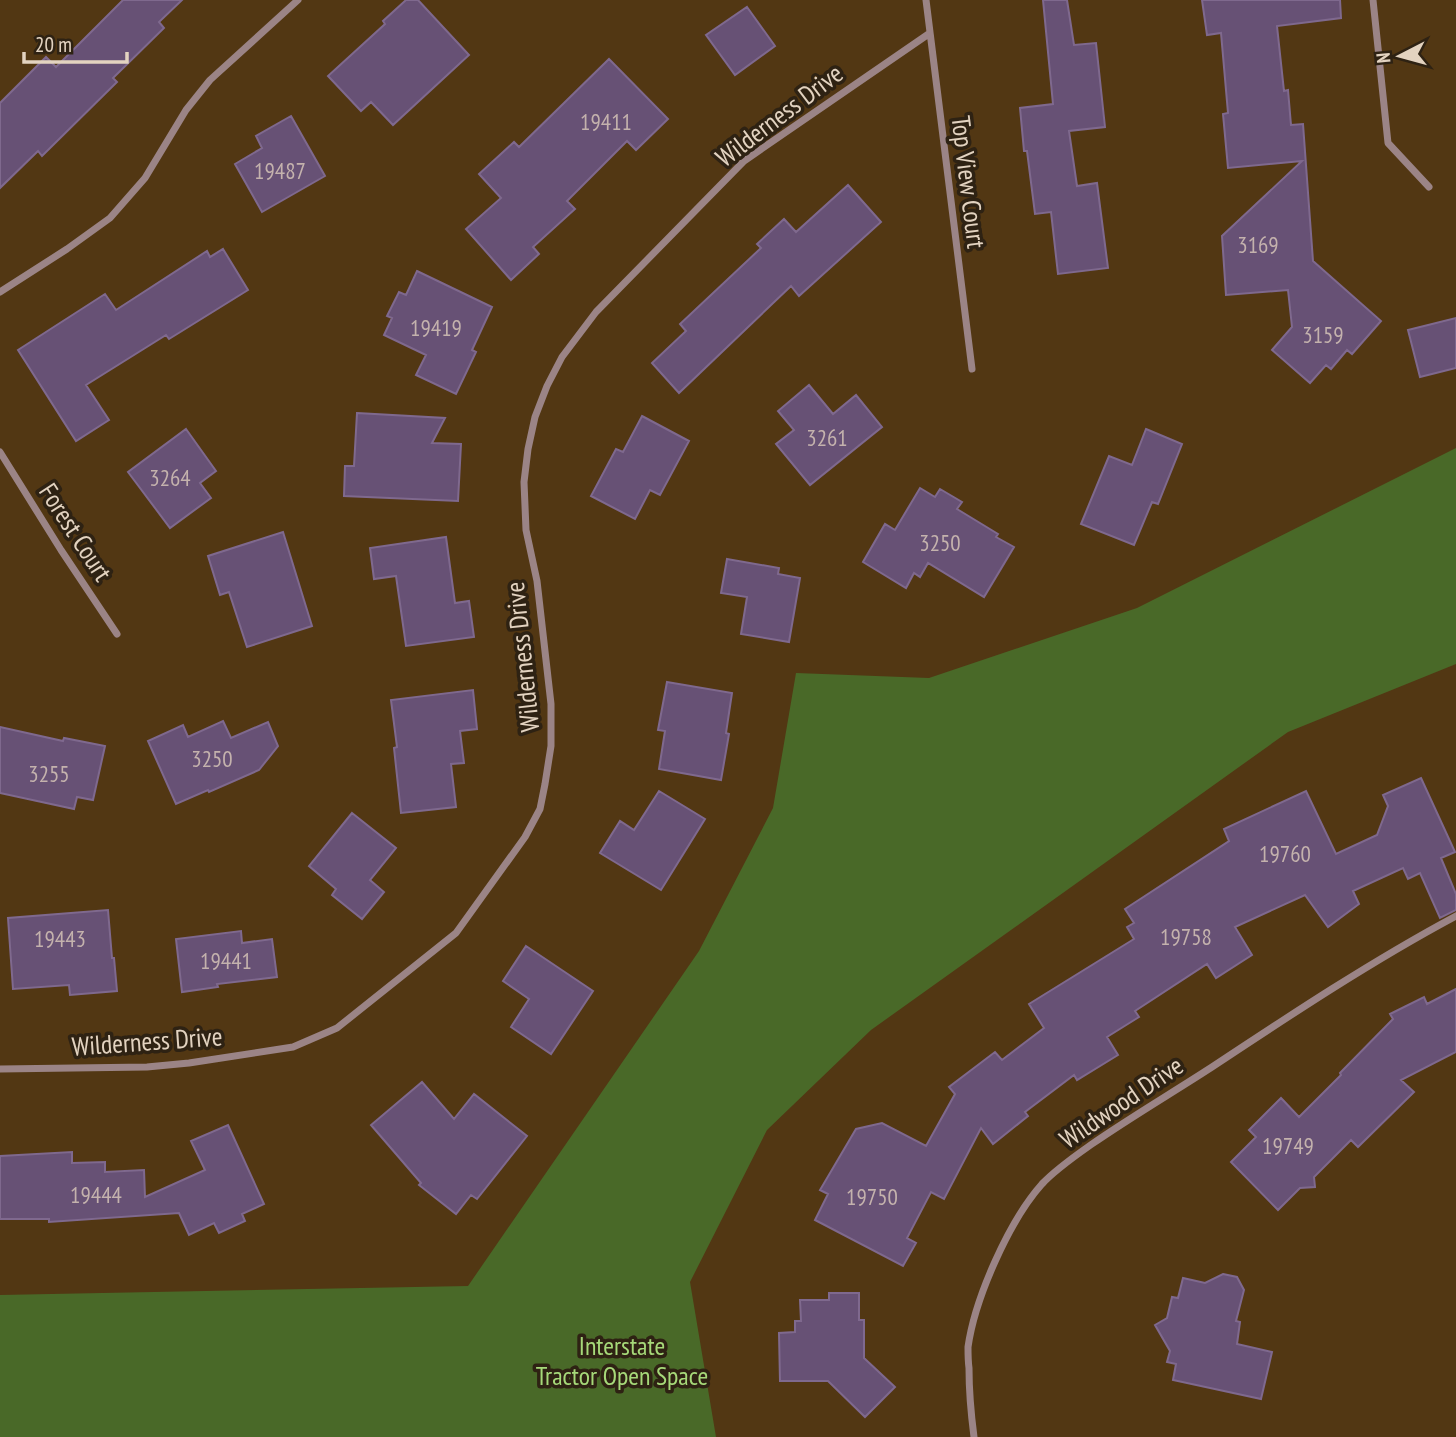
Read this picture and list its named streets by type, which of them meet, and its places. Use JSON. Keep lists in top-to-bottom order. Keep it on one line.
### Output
{"streets":{"street":["Wilderness Drive","Top View Court","Forest Court","Wildwood Drive"]},"crossings":[["Wilderness Drive","Top View Court"]],"parks":["Interstate Tractor Open Space"],"house_numbers":["19411","19487","3169","19419","3159","3261","3264","3250","3250","3255","19760","19758","19443","19441","19749","19444","19750"],"scale_bar":"20 m","north":"left"}
